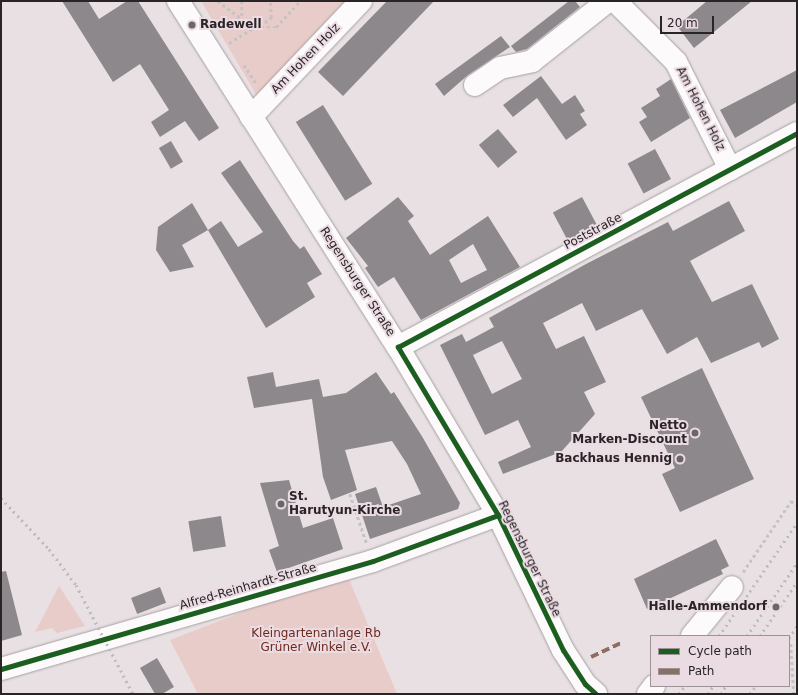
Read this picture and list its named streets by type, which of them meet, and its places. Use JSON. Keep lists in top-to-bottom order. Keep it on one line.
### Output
{"streets":{"street":["Am Hohen Holz","Poststraße","Regensburger Straße","Alfred-Reinhardt-Straße"]},"crossings":[["Am Hohen Holz","Poststraße"],["Am Hohen Holz","Regensburger Straße"],["Poststraße","Regensburger Straße"],["Regensburger Straße","Alfred-Reinhardt-Straße"]],"parks":["Kleingartenanlage Rb Grüner Winkel e.V."],"places":["Radewell","Netto Marken-Discount","Backhaus Hennig","St. Harutyun-Kirche","Halle-Ammendorf"],"legend":["Cycle path","Path"],"scale_bar":"20 m"}
